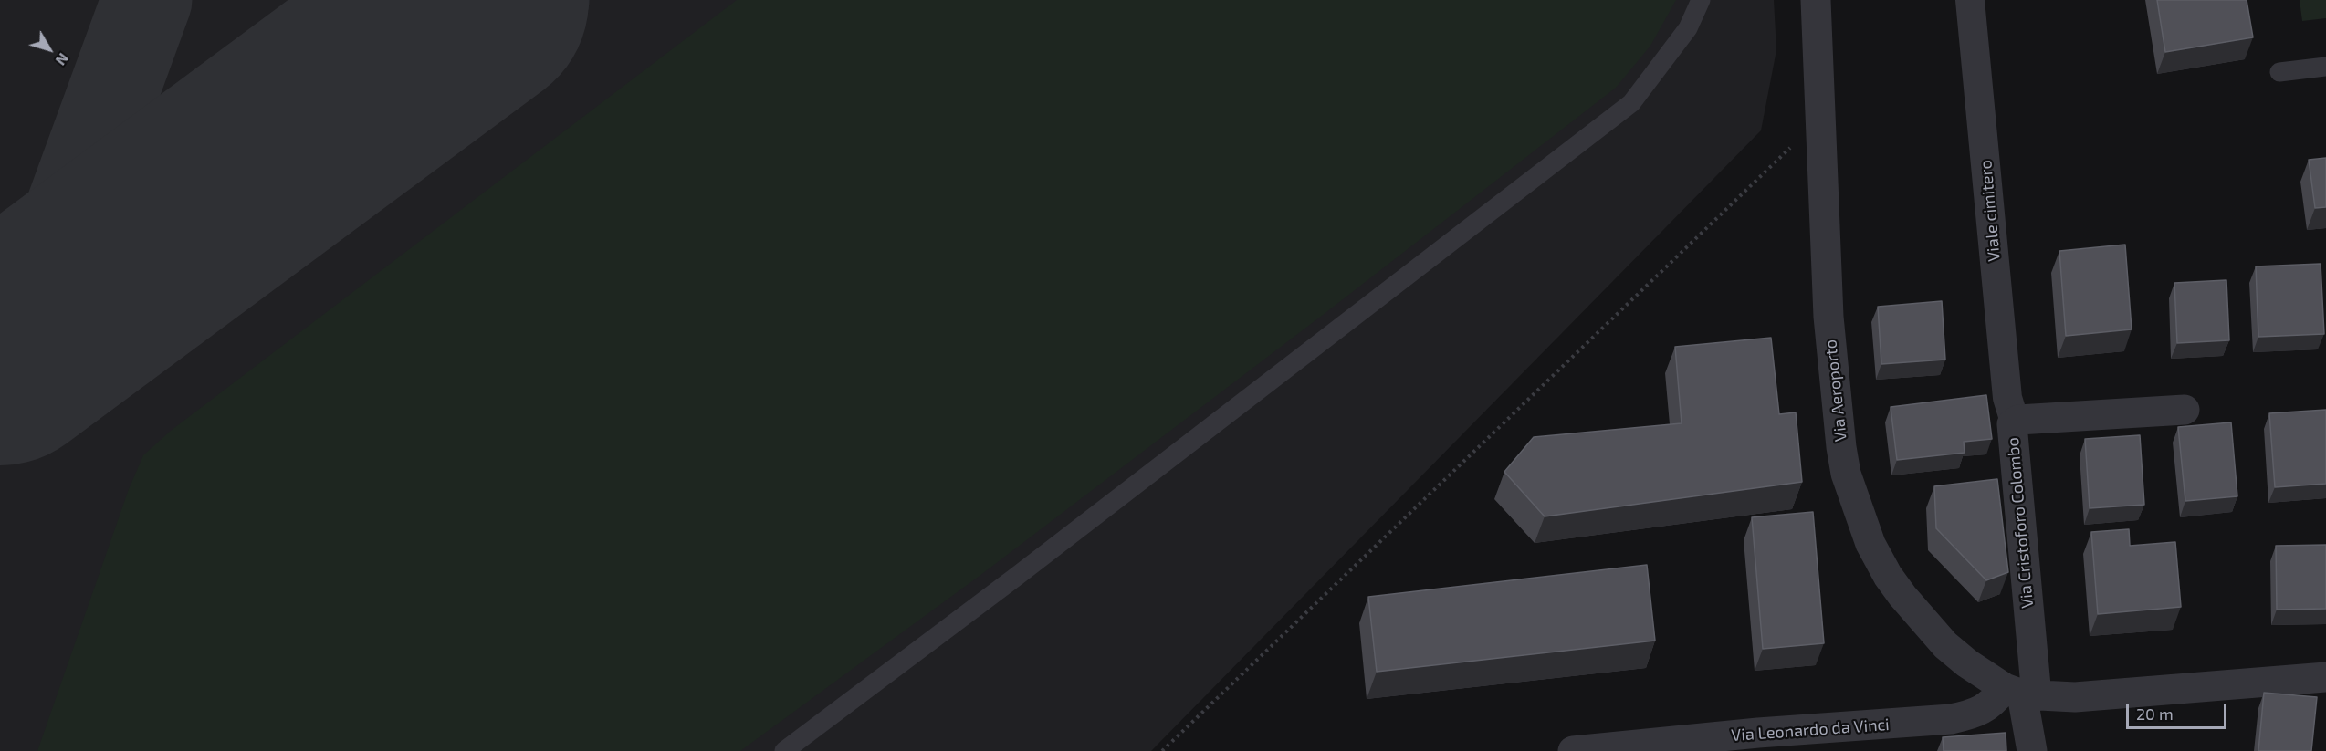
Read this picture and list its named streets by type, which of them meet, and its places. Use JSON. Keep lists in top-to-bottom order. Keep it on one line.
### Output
{"streets":{"street":["Viale cimitero","Via Aeroporto","Via Cristoforo Colombo","Via Leonardo da Vinci"]},"crossings":[["Viale cimitero","Via Cristoforo Colombo"],["Via Aeroporto","Via Cristoforo Colombo"],["Via Aeroporto","Via Leonardo da Vinci"],["Via Cristoforo Colombo","Via Leonardo da Vinci"]],"scale_bar":"20 m","north":"bottom right"}
